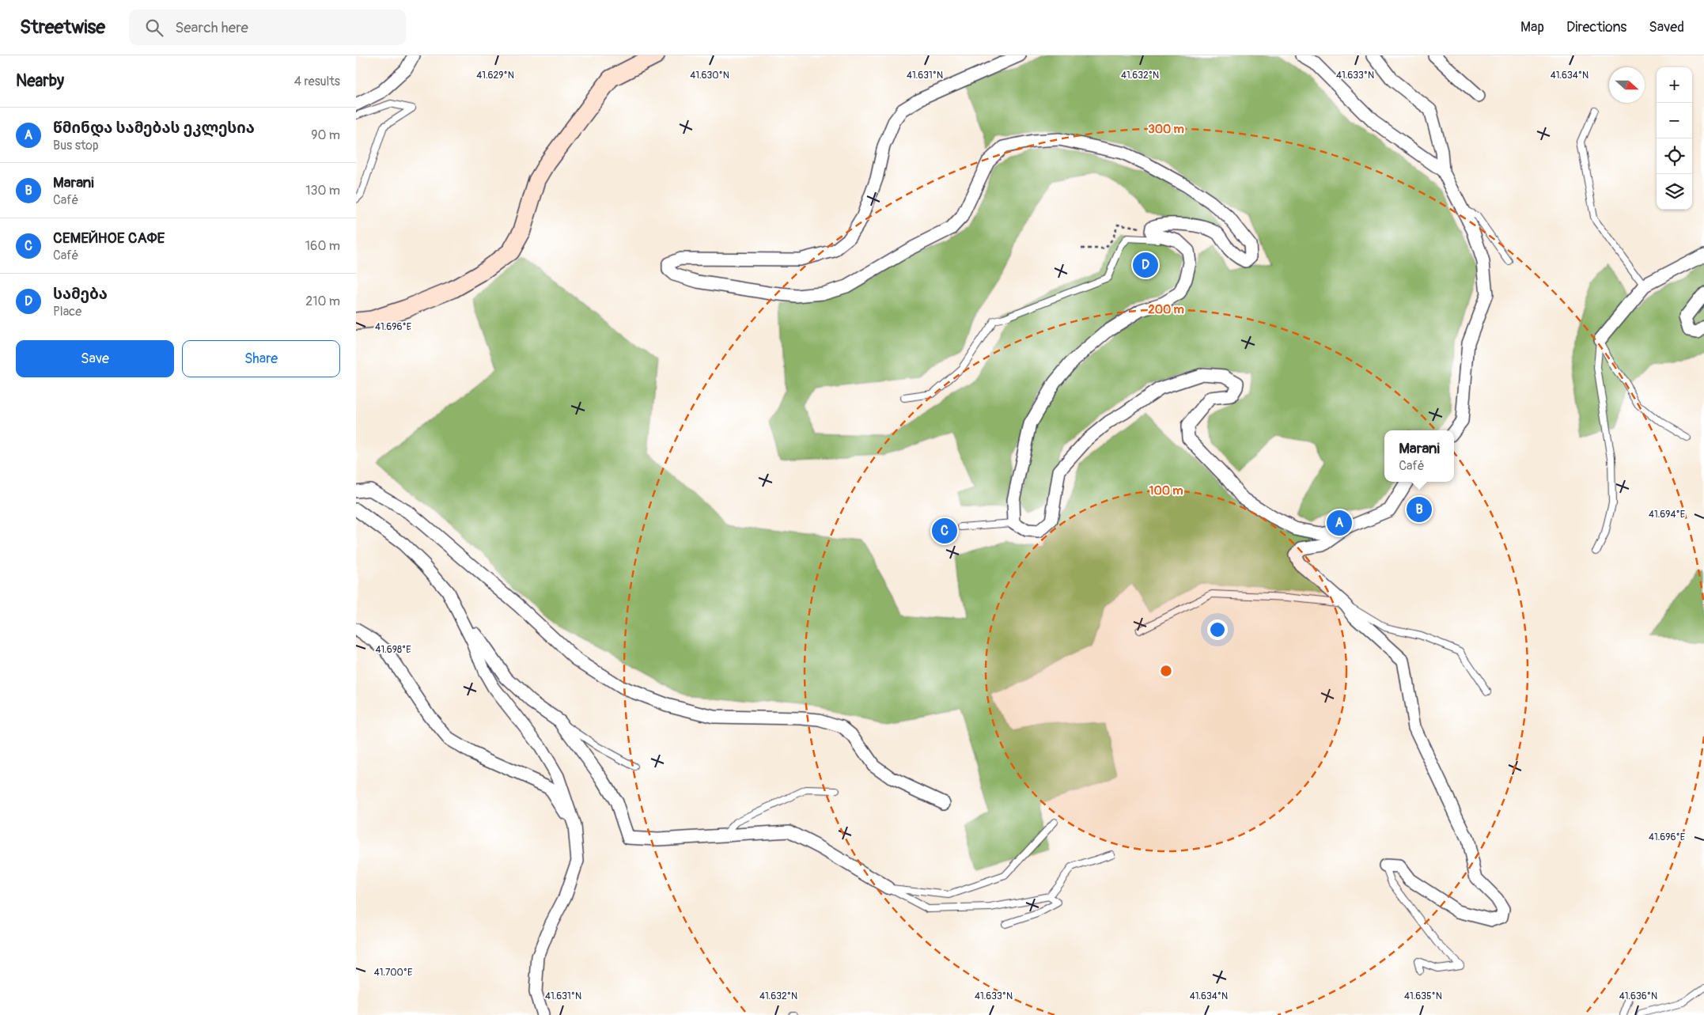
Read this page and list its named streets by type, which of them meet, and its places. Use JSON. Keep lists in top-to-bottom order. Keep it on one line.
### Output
{"north":"right","page":{"header":"Streetwise","search":"Search here","nav":["Map","Directions","Saved"],"heading":["Nearby","4 results"],"map_buttons":["+","−"],"list":[{"mark":"A","name":"წმინდა სამებას ეკლესია","note":"Bus stop","value":"90 m"},{"mark":"B","name":"Marani","note":"Café","value":"130 m"},{"mark":"C","name":"СЕМЕЙНОЕ САФЕ","note":"Café","value":"160 m"},{"mark":"D","name":"სამება","note":"Place","value":"210 m"}],"pins":["D","B","A","C"],"buttons":["Save","Share"],"popup":["Marani","Café"]},"coordinates":["41.629°N","41.630°N","41.631°N","41.632°N","41.633°N","41.634°N","41.696°E","41.694°E","41.698°E","41.700°E","41.635°N","41.636°N"],"rings":["300 m","200 m","100 m"]}
